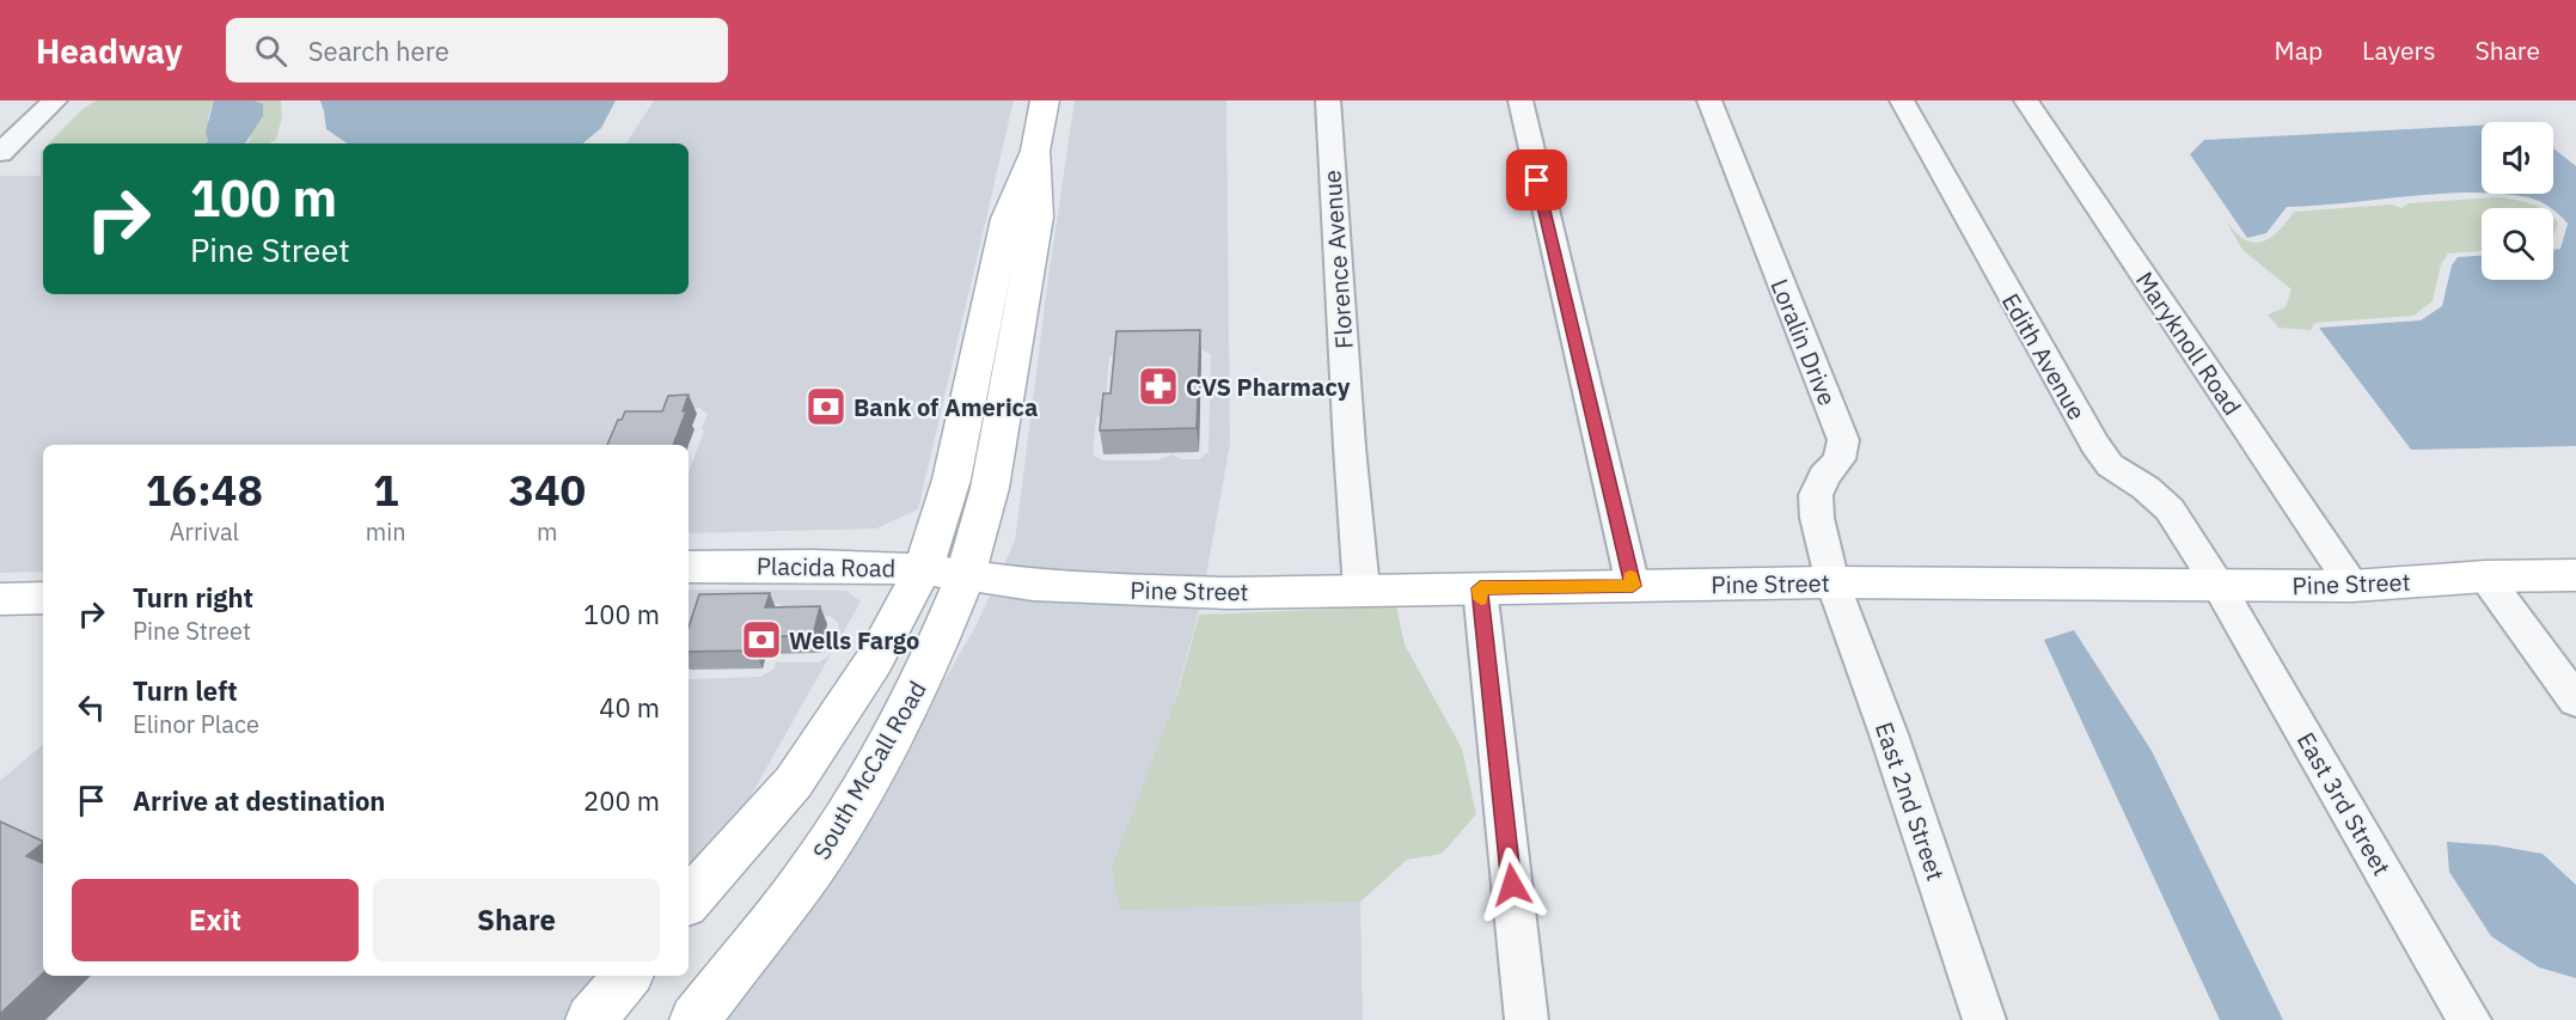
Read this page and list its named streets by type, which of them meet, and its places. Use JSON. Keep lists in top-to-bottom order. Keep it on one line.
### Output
{"streets":{"main road":["Placida Road","Pine Street","South McCall Road"],"street":["Florence Avenue","Loralin Drive","Maryknoll Road","Edith Avenue","East 2nd Street","East 3rd Street"]},"crossings":[["Florence Avenue","Pine Street"],["Loralin Drive","Pine Street"],["Loralin Drive","East 2nd Street"],["Maryknoll Road","Pine Street"],["Edith Avenue","Pine Street"],["Edith Avenue","East 3rd Street"],["Placida Road","Pine Street"],["Placida Road","South McCall Road"],["Pine Street","South McCall Road"],["Pine Street","East 2nd Street"],["Pine Street","East 3rd Street"]],"places":{"pharmacy":["CVS Pharmacy"],"bank":["Bank of America","Wells Fargo"]},"page":{"header":"Headway","search":"Search here","nav":["Map","Layers","Share"],"turn":["100 m","Pine Street"],"eta":["16:48","Arrival","1","min","340","m"],"list":[{"name":"Turn right","note":"Pine Street","value":"100 m"},{"name":"Turn left","note":"Elinor Place","value":"40 m"},{"name":"Arrive at destination","value":"200 m"}],"buttons":["Exit","Share"]}}
